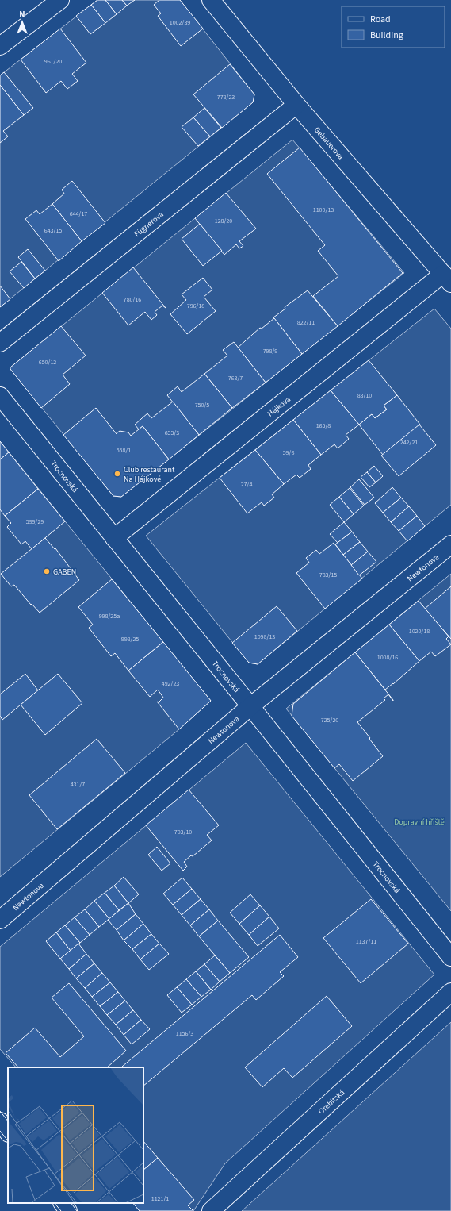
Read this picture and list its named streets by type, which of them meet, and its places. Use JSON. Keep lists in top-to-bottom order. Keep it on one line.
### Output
{"streets":{"street":["Gebauerova","Fügnerova","Hájkova","Trocnovská","Newtonova","Orebitská"]},"crossings":[["Gebauerova","Fügnerova"],["Gebauerova","Hájkova"],["Hájkova","Trocnovská"],["Trocnovská","Newtonova"]],"parks":["Dopravní hřiště"],"places":["Club restaurant Na Hájkové","GABEN"],"house_numbers":["1002/39","961/20","778/23","1100/13","644/17","128/20","643/15","780/16","796/18","822/11","798/9","650/12","763/7","83/10","750/5","165/8","655/3","242/21","558/1","59/6","27/4","599/29","783/15","998/25a","1020/18","1098/13","998/25","1008/16","492/23","725/20","431/7","703/10","1137/11","1156/3","1121/1"],"legend":["Road","Building"],"north":"top"}
